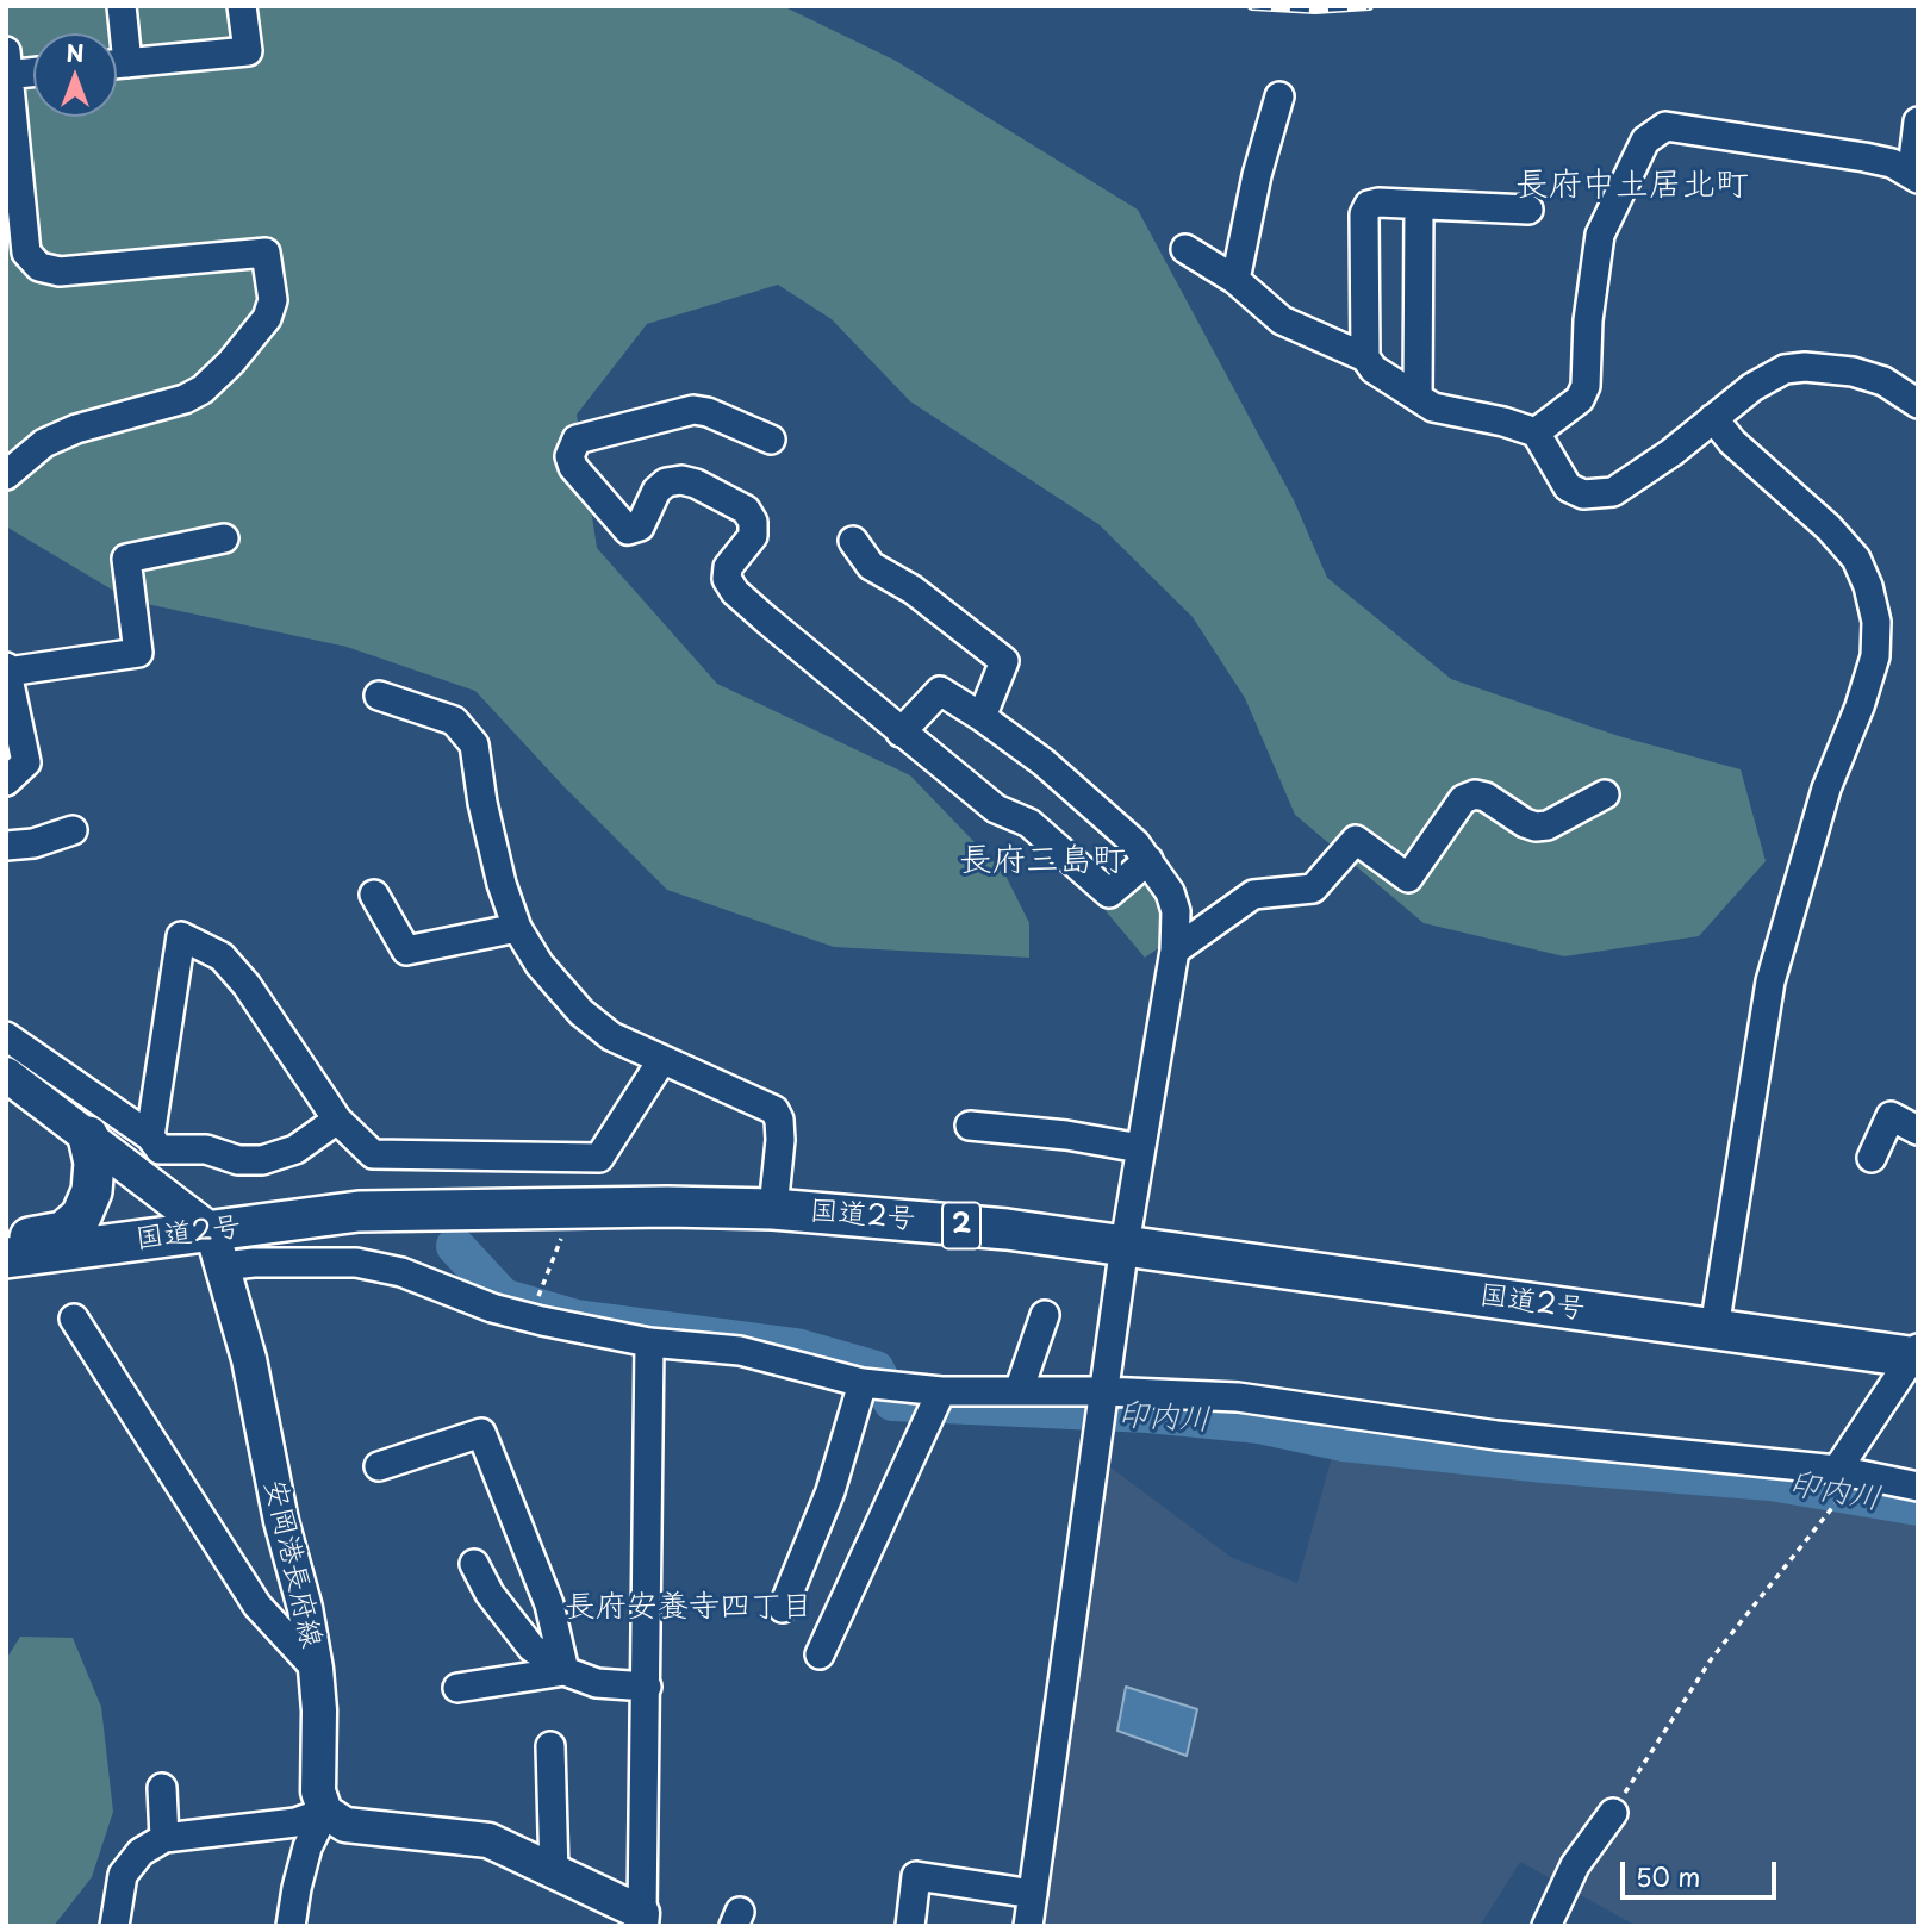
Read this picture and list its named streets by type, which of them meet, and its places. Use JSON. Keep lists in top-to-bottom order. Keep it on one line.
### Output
{"streets":{"highway":["国道2号","2"],"main road":["安岡港長府線"]},"crossings":[["国道2号","安岡港長府線"]],"districts":["長府中土居北町","長府三島町","長府安養寺四丁目"],"water":["印内川"],"scale_bar":"50 m","north":"top"}
